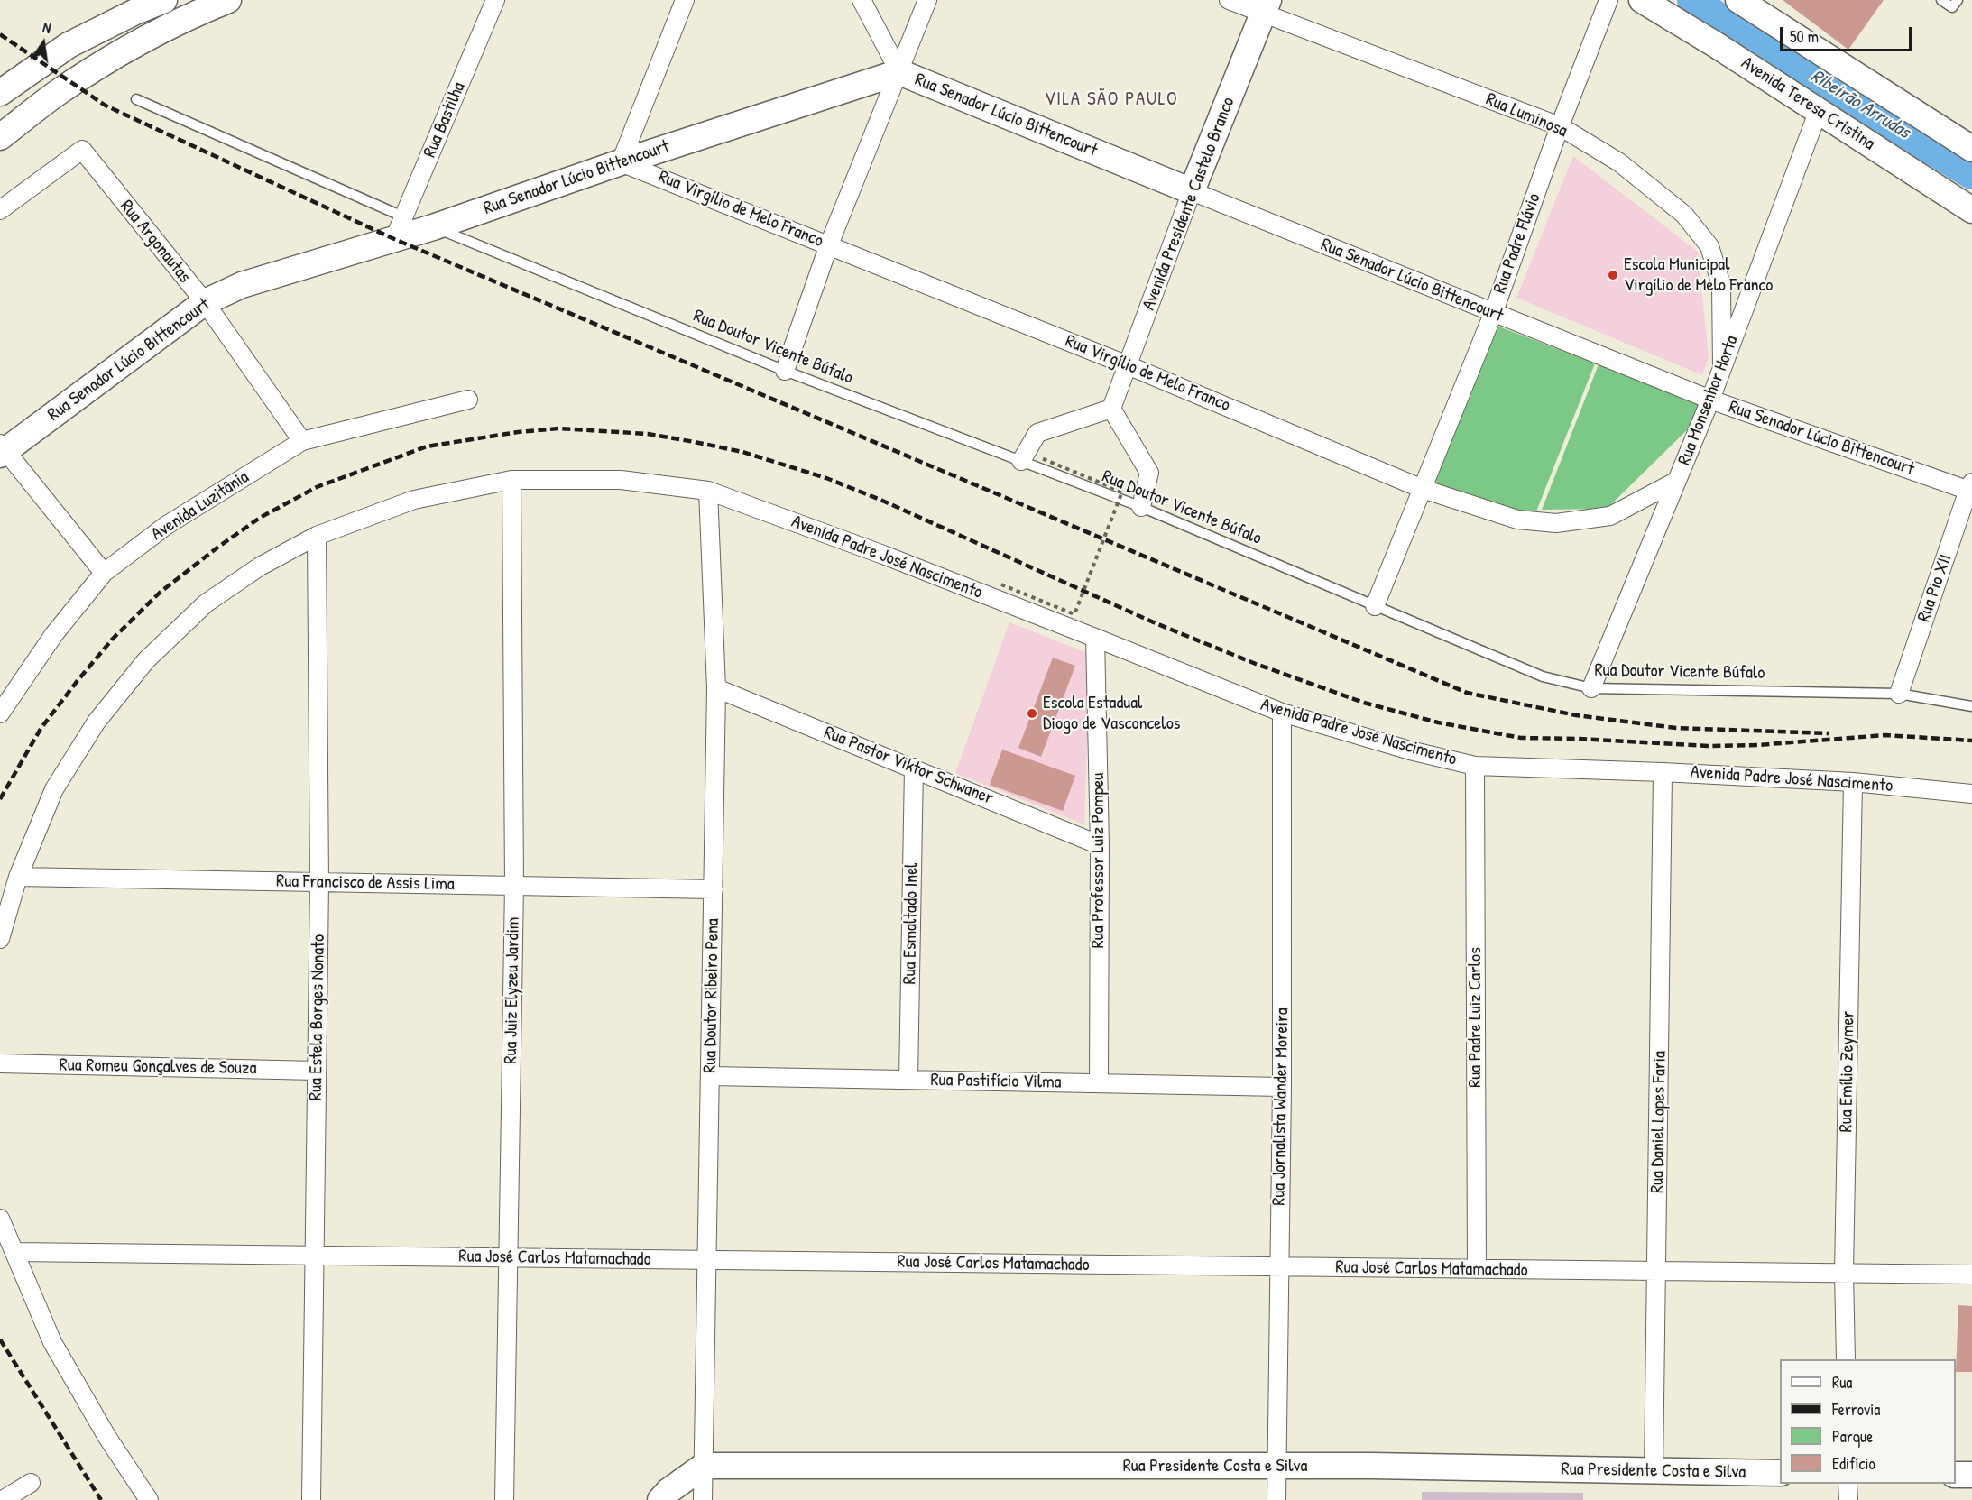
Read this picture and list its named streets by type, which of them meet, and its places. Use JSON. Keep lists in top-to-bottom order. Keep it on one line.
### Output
{"streets":{"street":["Avenida Teresa Cristina","Rua Senador Lúcio Bittencourt","Rua Luminosa","Rua Bastilha","Avenida Presidente Castelo Branco","Rua Virgílio de Melo Franco","Rua Argonautas","Rua Padre Flávio","Rua Monsenhor Horta","Avenida Luzitânia","Avenida Padre José Nascimento","Rua Pio XII","Rua Pastor Viktor Schwaner","Rua Professor Luiz Pompeu","Rua Francisco de Assis Lima","Rua Esmaltado Inel","Rua Juiz Elyzeu Jardim","Rua Doutor Ribeiro Pena","Rua Estela Borges Nonato","Rua Padre Luiz Carlos","Rua Romeu Gonçalves de Souza","Rua Emílio Zeymer","Rua Pastifício Vilma","Rua Jornalista Wander Moreira","Rua Daniel Lopes Faria","Rua José Carlos Matamachado","Rua Presidente Costa e Silva"],"lane":["Rua Doutor Vicente Búfalo"]},"crossings":[["Avenida Teresa Cristina","Rua Monsenhor Horta"],["Rua Senador Lúcio Bittencourt","Rua Bastilha"],["Rua Senador Lúcio Bittencourt","Avenida Presidente Castelo Branco"],["Rua Senador Lúcio Bittencourt","Rua Virgílio de Melo Franco"],["Rua Senador Lúcio Bittencourt","Rua Argonautas"],["Rua Senador Lúcio Bittencourt","Rua Padre Flávio"],["Rua Senador Lúcio Bittencourt","Rua Doutor Vicente Búfalo"],["Rua Senador Lúcio Bittencourt","Rua Monsenhor Horta"],["Rua Senador Lúcio Bittencourt","Rua Pio XII"],["Rua Luminosa","Avenida Presidente Castelo Branco"],["Rua Luminosa","Rua Padre Flávio"],["Rua Luminosa","Rua Monsenhor Horta"],["Avenida Presidente Castelo Branco","Rua Virgílio de Melo Franco"],["Rua Virgílio de Melo Franco","Rua Padre Flávio"],["Rua Virgílio de Melo Franco","Rua Monsenhor Horta"],["Rua Argonautas","Avenida Luzitânia"],["Rua Padre Flávio","Rua Doutor Vicente Búfalo"],["Rua Doutor Vicente Búfalo","Rua Monsenhor Horta"],["Rua Doutor Vicente Búfalo","Rua Pio XII"],["Avenida Padre José Nascimento","Rua Professor Luiz Pompeu"],["Avenida Padre José Nascimento","Rua Francisco de Assis Lima"],["Avenida Padre José Nascimento","Rua Juiz Elyzeu Jardim"],["Avenida Padre José Nascimento","Rua Doutor Ribeiro Pena"],["Avenida Padre José Nascimento","Rua Estela Borges Nonato"],["Avenida Padre José Nascimento","Rua Padre Luiz Carlos"],["Avenida Padre José Nascimento","Rua Emílio Zeymer"],["Avenida Padre José Nascimento","Rua Jornalista Wander Moreira"],["Avenida Padre José Nascimento","Rua Daniel Lopes Faria"],["Rua Pastor Viktor Schwaner","Rua Professor Luiz Pompeu"],["Rua Pastor Viktor Schwaner","Rua Esmaltado Inel"],["Rua Pastor Viktor Schwaner","Rua Doutor Ribeiro Pena"],["Rua Professor Luiz Pompeu","Rua Pastifício Vilma"],["Rua Francisco de Assis Lima","Rua Juiz Elyzeu Jardim"],["Rua Francisco de Assis Lima","Rua Doutor Ribeiro Pena"],["Rua Francisco de Assis Lima","Rua Estela Borges Nonato"],["Rua Esmaltado Inel","Rua Pastifício Vilma"],["Rua Juiz Elyzeu Jardim","Rua José Carlos Matamachado"],["Rua Doutor Ribeiro Pena","Rua Pastifício Vilma"],["Rua Doutor Ribeiro Pena","Rua José Carlos Matamachado"],["Rua Doutor Ribeiro Pena","Rua Presidente Costa e Silva"],["Rua Estela Borges Nonato","Rua Romeu Gonçalves de Souza"],["Rua Estela Borges Nonato","Rua José Carlos Matamachado"],["Rua Padre Luiz Carlos","Rua José Carlos Matamachado"],["Rua Emílio Zeymer","Rua José Carlos Matamachado"],["Rua Pastifício Vilma","Rua Jornalista Wander Moreira"],["Rua Jornalista Wander Moreira","Rua José Carlos Matamachado"],["Rua Jornalista Wander Moreira","Rua Presidente Costa e Silva"],["Rua Daniel Lopes Faria","Rua José Carlos Matamachado"],["Rua Daniel Lopes Faria","Rua Presidente Costa e Silva"]],"districts":["VILA SÃO PAULO"],"water":["Ribeirão Arrudas"],"places":["Escola Municipal Virgílio de Melo Franco","Escola Estadual Diogo de Vasconcelos"],"legend":["Rua","Ferrovia","Parque","Edifício"],"scale_bar":"50 m","north":"top"}
